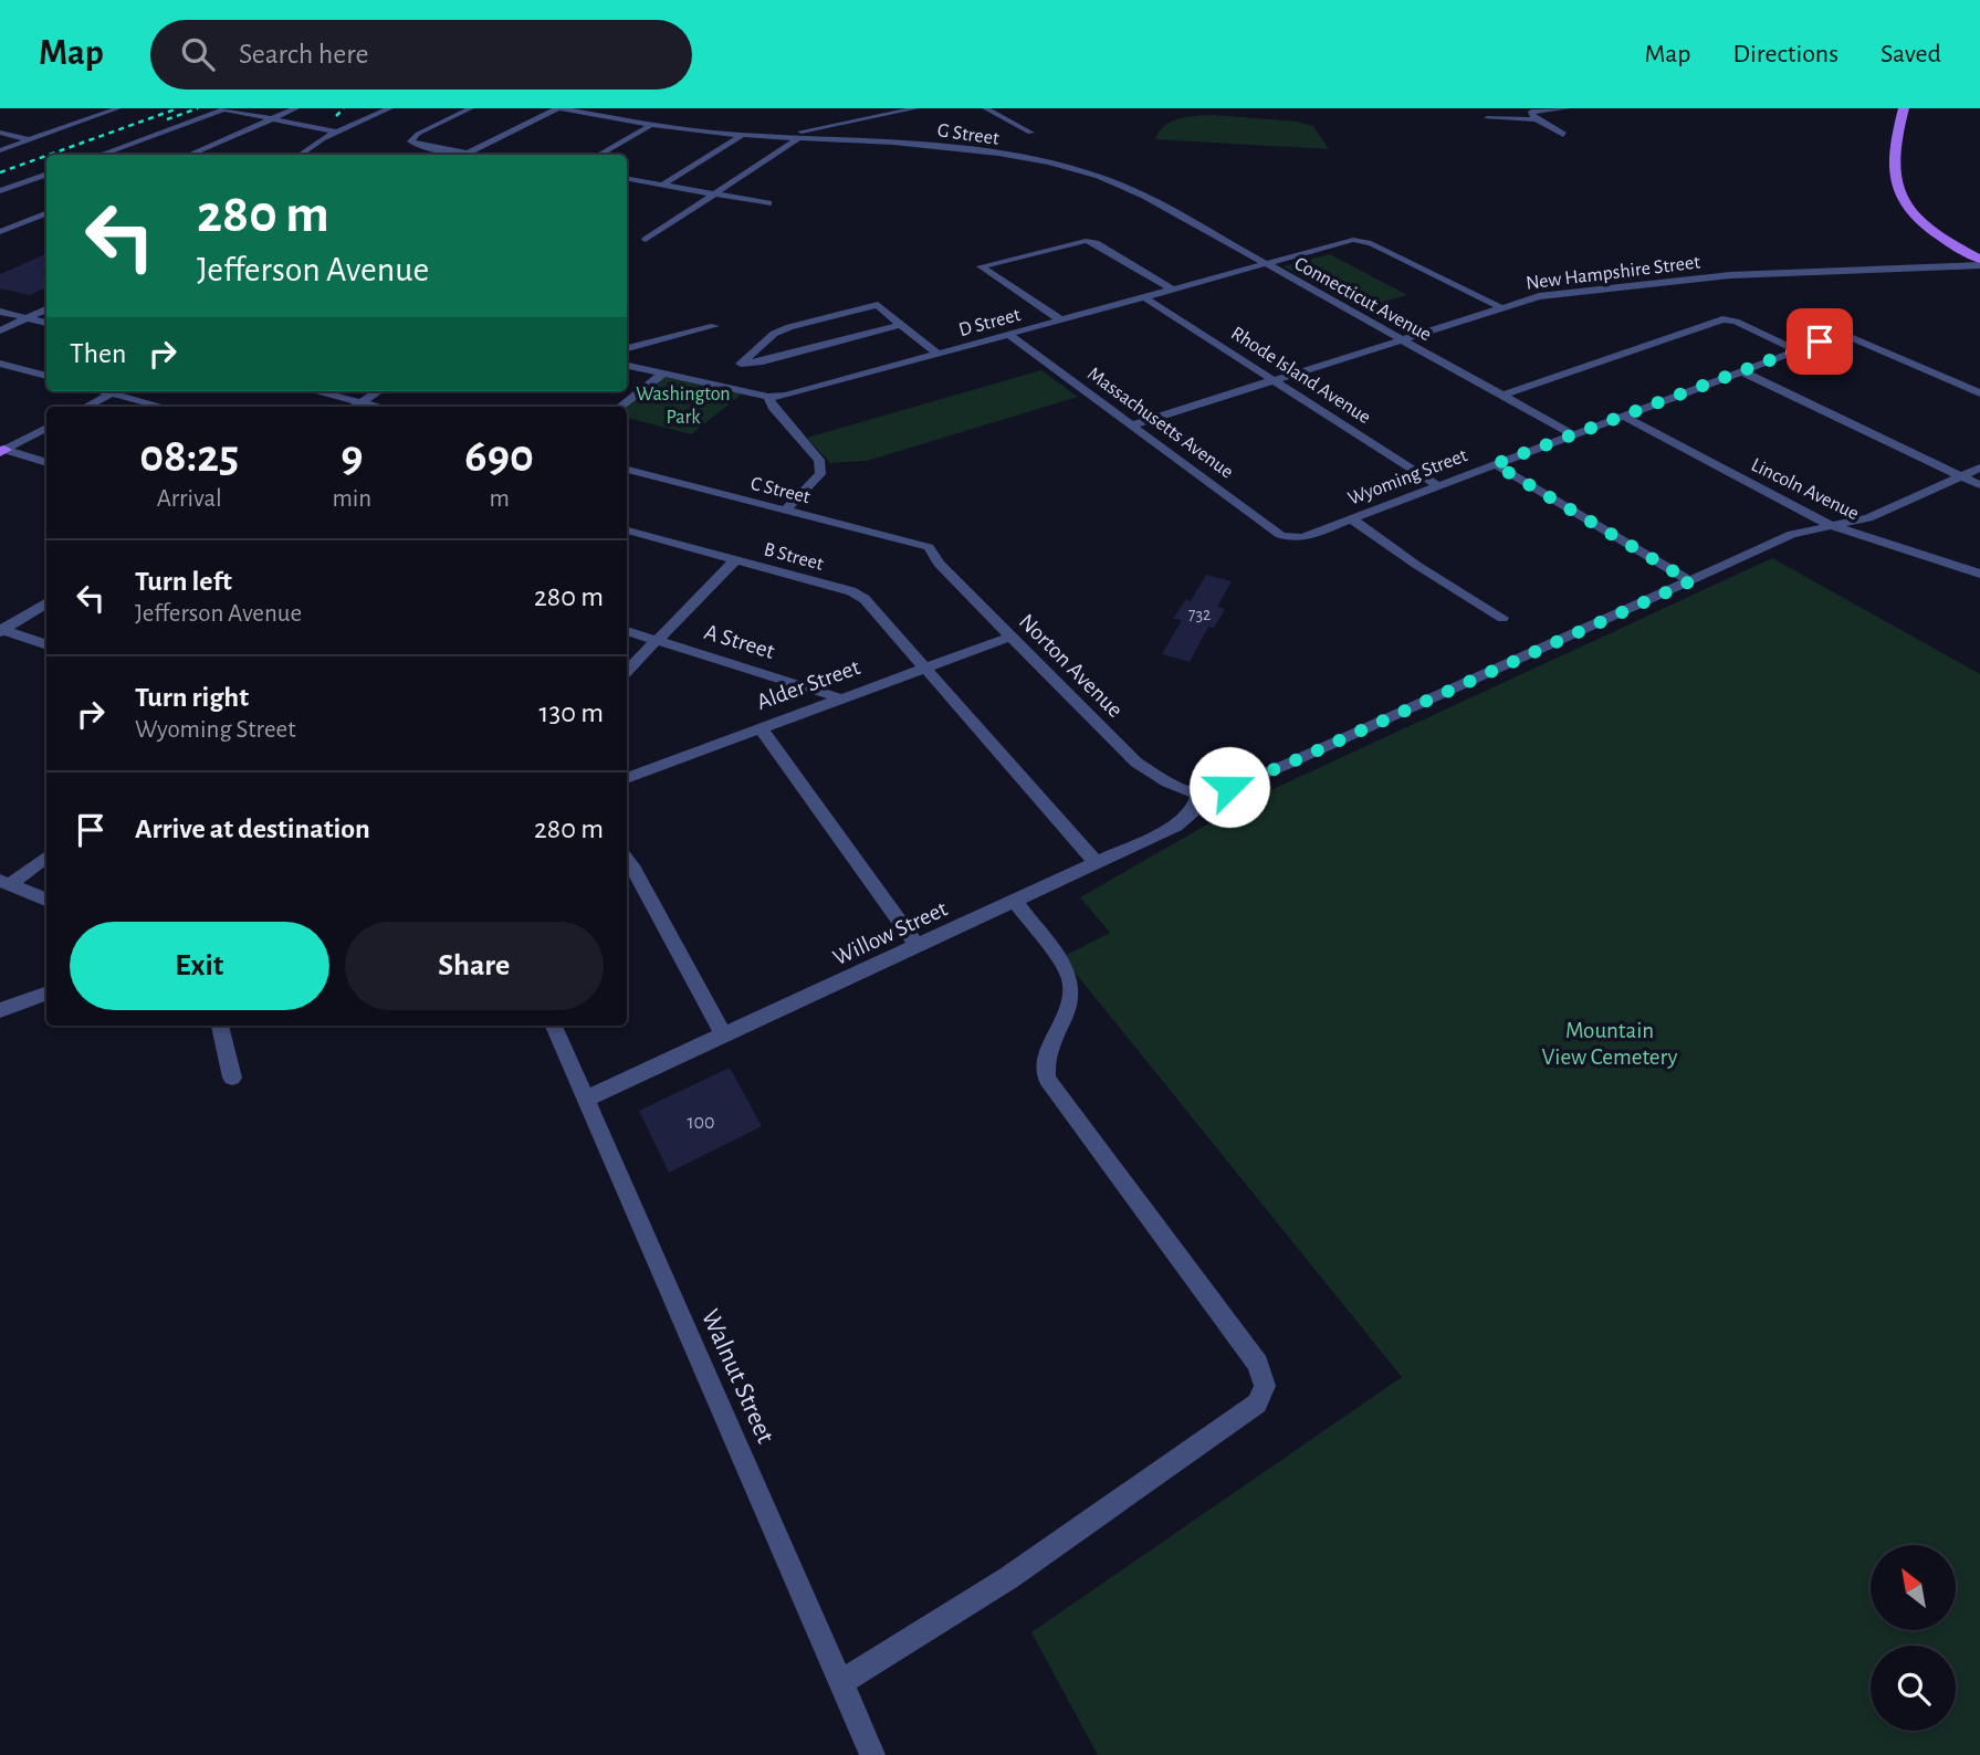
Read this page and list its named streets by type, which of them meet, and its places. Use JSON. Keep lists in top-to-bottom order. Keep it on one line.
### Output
{"streets":{"street":["G Street","New Hampshire Street","Connecticut Avenue","D Street","Rhode Island Avenue","Massachusetts Avenue","Wyoming Street","Lincoln Avenue","C Street","B Street","A Street","Norton Avenue","Alder Street","Willow Street","Walnut Street"]},"crossings":[["G Street","Connecticut Avenue"],["New Hampshire Street","Connecticut Avenue"],["New Hampshire Street","D Street"],["New Hampshire Street","Rhode Island Avenue"],["New Hampshire Street","Massachusetts Avenue"],["Connecticut Avenue","D Street"],["Connecticut Avenue","Wyoming Street"],["D Street","Rhode Island Avenue"],["D Street","Massachusetts Avenue"],["Rhode Island Avenue","Wyoming Street"],["Massachusetts Avenue","Wyoming Street"],["Wyoming Street","Lincoln Avenue"],["C Street","Norton Avenue"],["B Street","Alder Street"],["B Street","Willow Street"],["A Street","Alder Street"],["Norton Avenue","Alder Street"],["Norton Avenue","Willow Street"],["Willow Street","Walnut Street"]],"parks":["Washington Park","Mountain View Cemetery"],"house_numbers":["732","100"],"north":"top left","page":{"header":"Map","search":"Search here","nav":["Map","Directions","Saved"],"turn":["280 m","Jefferson Avenue"],"then":"Then","eta":["08:25","Arrival","9","min","690","m"],"list":[{"name":"Turn left","note":"Jefferson Avenue","value":"280 m"},{"name":"Turn right","note":"Wyoming Street","value":"130 m"},{"name":"Arrive at destination","value":"280 m"}],"buttons":["Exit","Share"]}}
